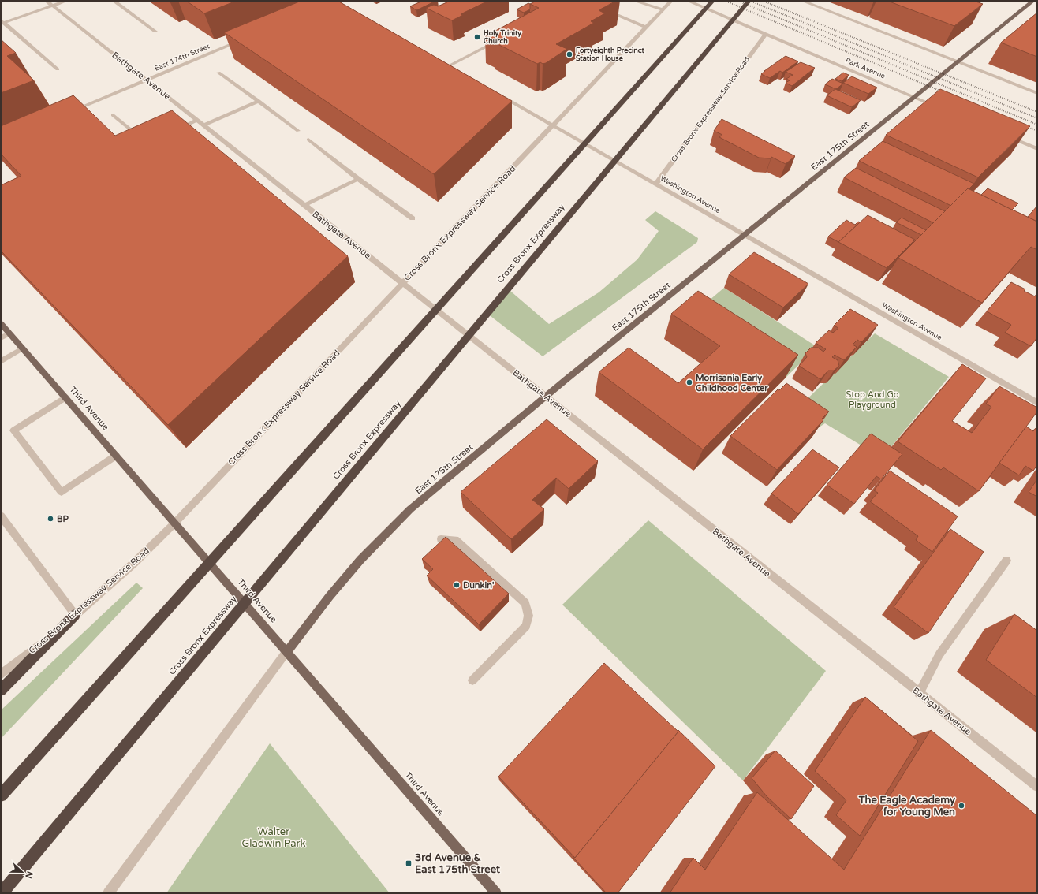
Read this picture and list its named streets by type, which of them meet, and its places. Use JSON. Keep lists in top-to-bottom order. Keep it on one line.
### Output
{"streets":{"highway":["Cross Bronx Expressway"],"main road":["East 175th Street","Third Avenue"],"street":["East 174th Street","Park Avenue","Bathgate Avenue","Cross Bronx Expressway Service Road","Washington Avenue"]},"crossings":[["East 174th Street","Bathgate Avenue"],["Park Avenue","Cross Bronx Expressway Service Road"],["Park Avenue","East 175th Street"],["Bathgate Avenue","Cross Bronx Expressway Service Road"],["Bathgate Avenue","East 175th Street"],["Cross Bronx Expressway Service Road","Washington Avenue"],["Cross Bronx Expressway Service Road","Third Avenue"],["East 175th Street","Washington Avenue"],["East 175th Street","Third Avenue"]],"parks":["Stop And Go Playground","Walter Gladwin Park"],"places":{"other":["Holy Trinity Church","Fortyeighth Precinct Station House","Morrisania Early Childhood Center","BP","Dunkin'","The Eagle Academy for Young Men"],"transit":["3rd Avenue & East 175th Street"]},"north":"right"}
